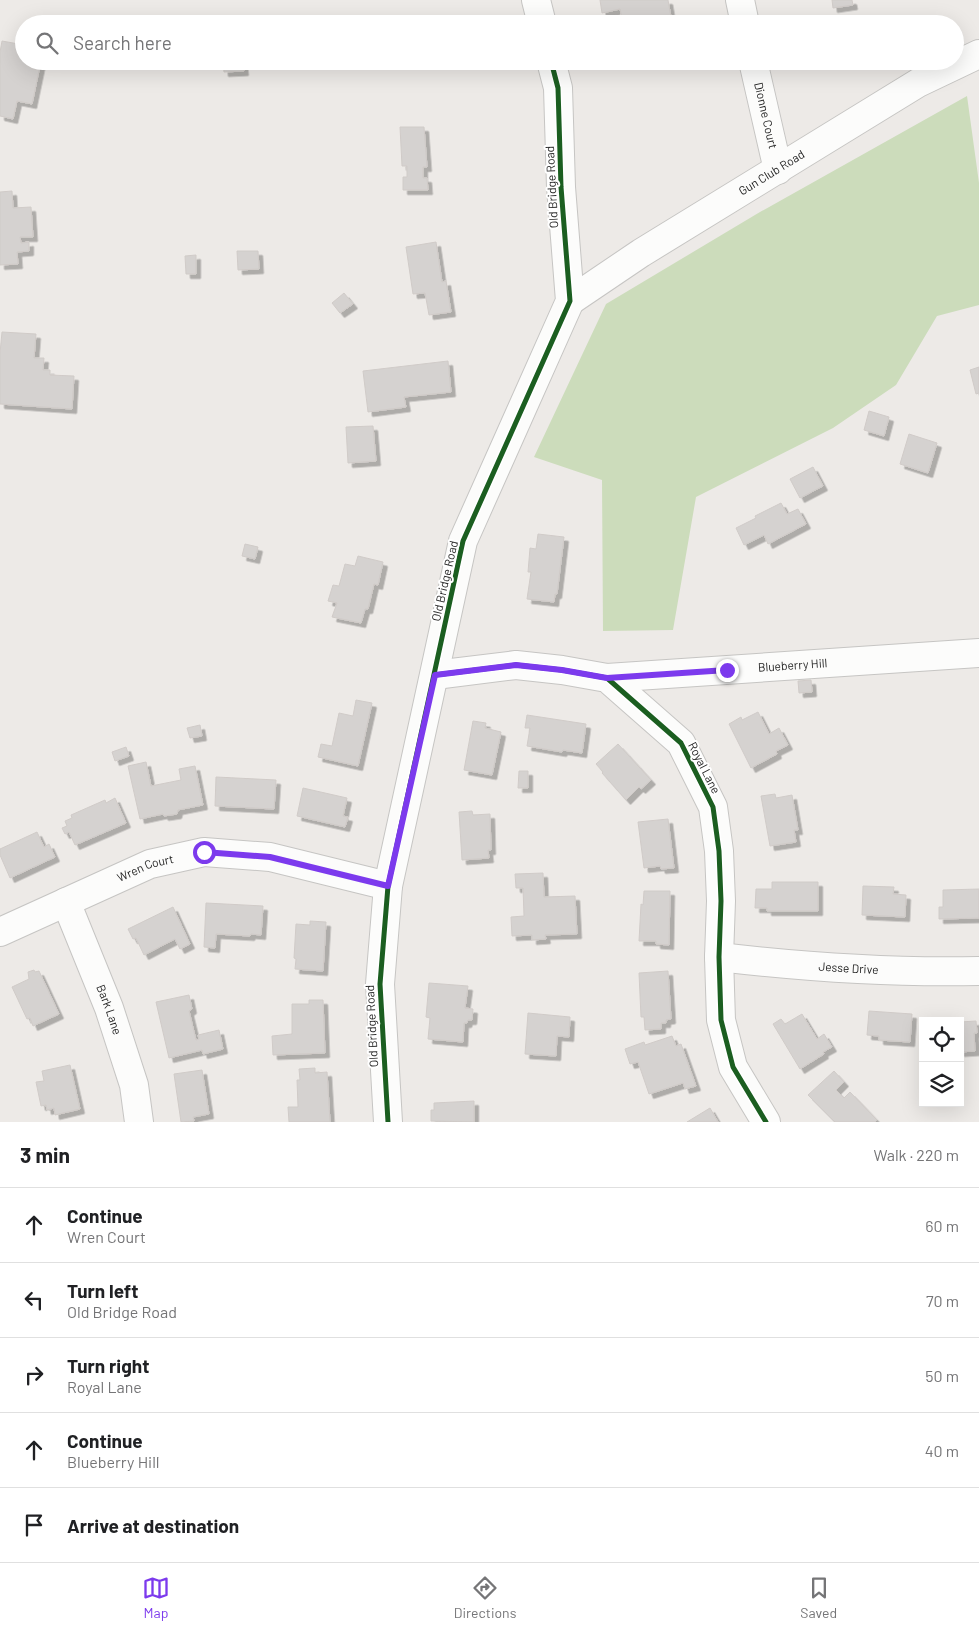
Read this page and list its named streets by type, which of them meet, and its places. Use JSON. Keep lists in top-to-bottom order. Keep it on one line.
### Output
{"streets":{"street":["Dionne Court","Gun Club Road","Old Bridge Road","Blueberry Hill","Royal Lane","Wren Court","Jesse Drive","Bark Lane"]},"crossings":[["Dionne Court","Gun Club Road"],["Gun Club Road","Old Bridge Road"],["Old Bridge Road","Wren Court"],["Blueberry Hill","Royal Lane"],["Royal Lane","Jesse Drive"],["Wren Court","Bark Lane"]],"page":{"search":"Search here","heading":["3 min","Walk · 220 m"],"list":[["Continue","Wren Court","60 m"],["Turn left","Old Bridge Road","70 m"],["Turn right","Royal Lane","50 m"],["Continue","Blueberry Hill","40 m"],"Arrive at destination"],"nav":["Map","Directions","Saved"]}}
